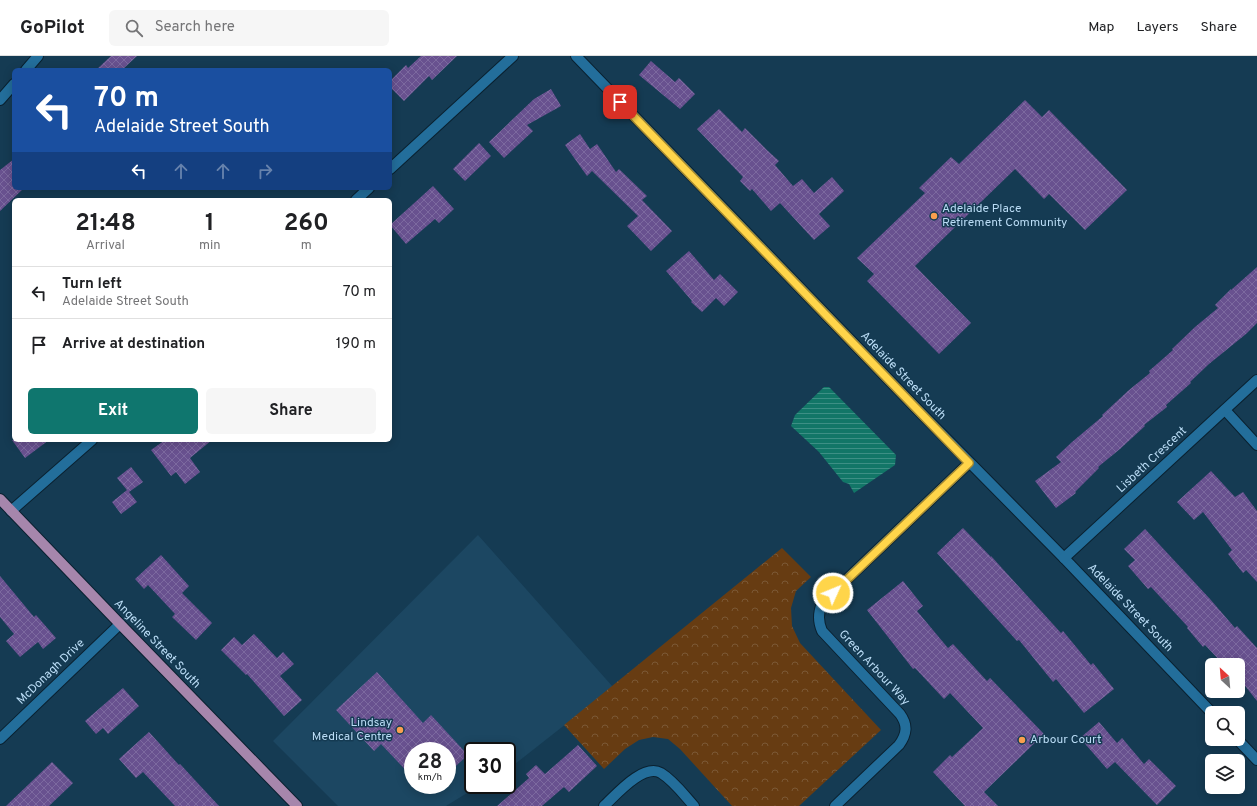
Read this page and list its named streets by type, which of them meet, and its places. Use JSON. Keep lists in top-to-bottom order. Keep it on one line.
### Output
{"streets":{"main road":["Angeline Street South"],"street":["Adelaide Street South","Lisbeth Crescent","Green Arbour Way","McDonagh Drive"]},"crossings":[["Adelaide Street South","Lisbeth Crescent"],["Adelaide Street South","Green Arbour Way"],["Angeline Street South","McDonagh Drive"]],"places":["Adelaide Place Retirement Community","Lindsay Medical Centre","Arbour Court"],"north":"top left","page":{"header":"GoPilot","search":"Search here","nav":["Map","Layers","Share"],"turn":["70 m","Adelaide Street South"],"eta":["21:48","Arrival","1","min","260","m"],"list":[{"name":"Turn left","note":"Adelaide Street South","value":"70 m"},{"name":"Arrive at destination","value":"190 m"}],"buttons":["Exit","Share"],"speed":"28 km/h","limit":"30"}}
